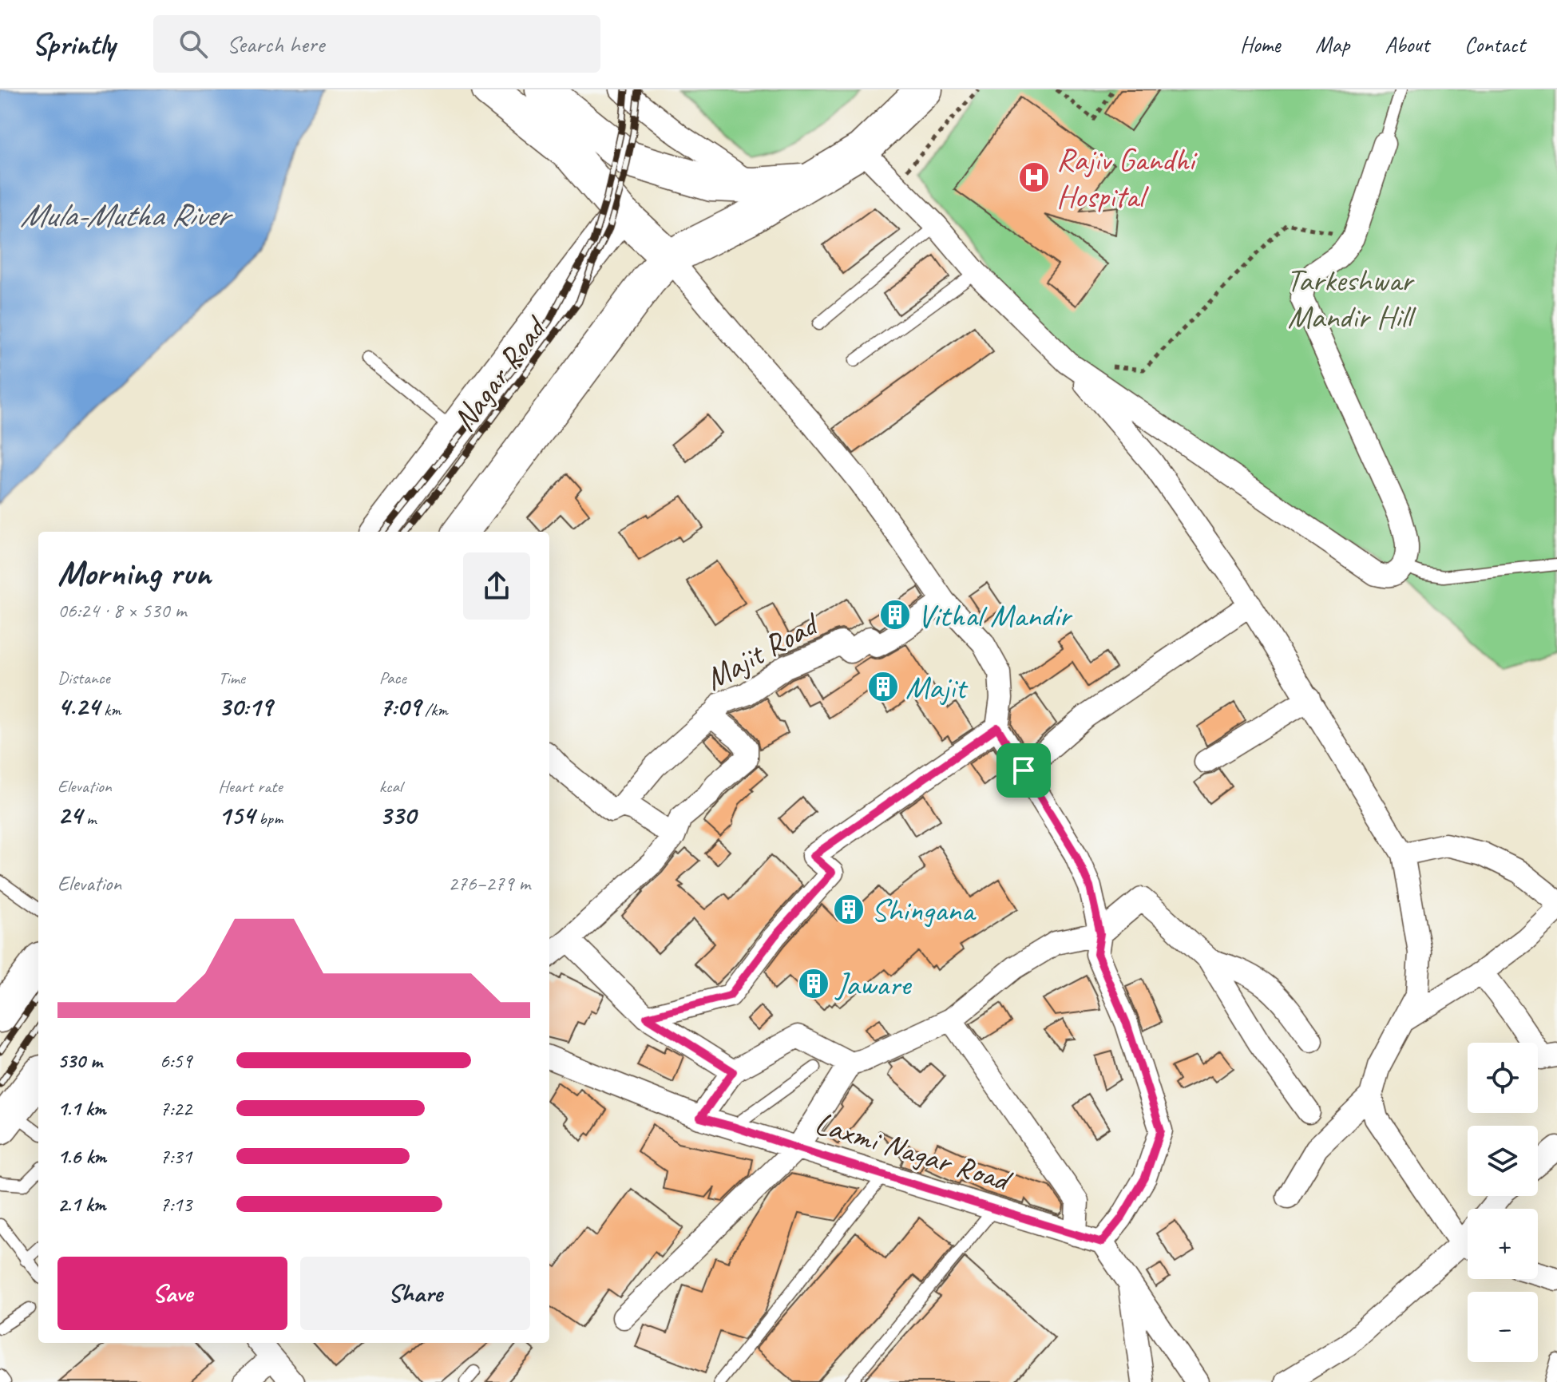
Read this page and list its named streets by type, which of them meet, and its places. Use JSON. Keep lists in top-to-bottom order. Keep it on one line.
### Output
{"streets":{"highway":["Nagar Road"],"street":["Majit Road","Laxmi Nagar Road"]},"water":["Mula-Mutha River"],"parks":["Tarkeshwar Mandir Hill"],"places":{"hospital":["Rajiv Gandhi Hospital"],"building":["Vithal Mandir","Majit","Shingana","Jaware"]},"page":{"header":"Sprintly","search":"Search here","nav":["Home","Map","About","Contact"],"heading":["Morning run","06:24 · 8 × 530 m"],"stats":[["Distance","4.24 km"],["Time","30:19"],["Pace","7:09 /km"],["Elevation","24 m"],["Heart rate","154 bpm"],["kcal","330"]],"chart":["Elevation","276–279 m"],"list":[{"name":"530 m","note":"6:59"},{"name":"1.1 km","note":"7:22"},{"name":"1.6 km","note":"7:31"},{"name":"2.1 km","note":"7:13"}],"map_buttons":["+","−"],"buttons":["Save","Share"]}}
